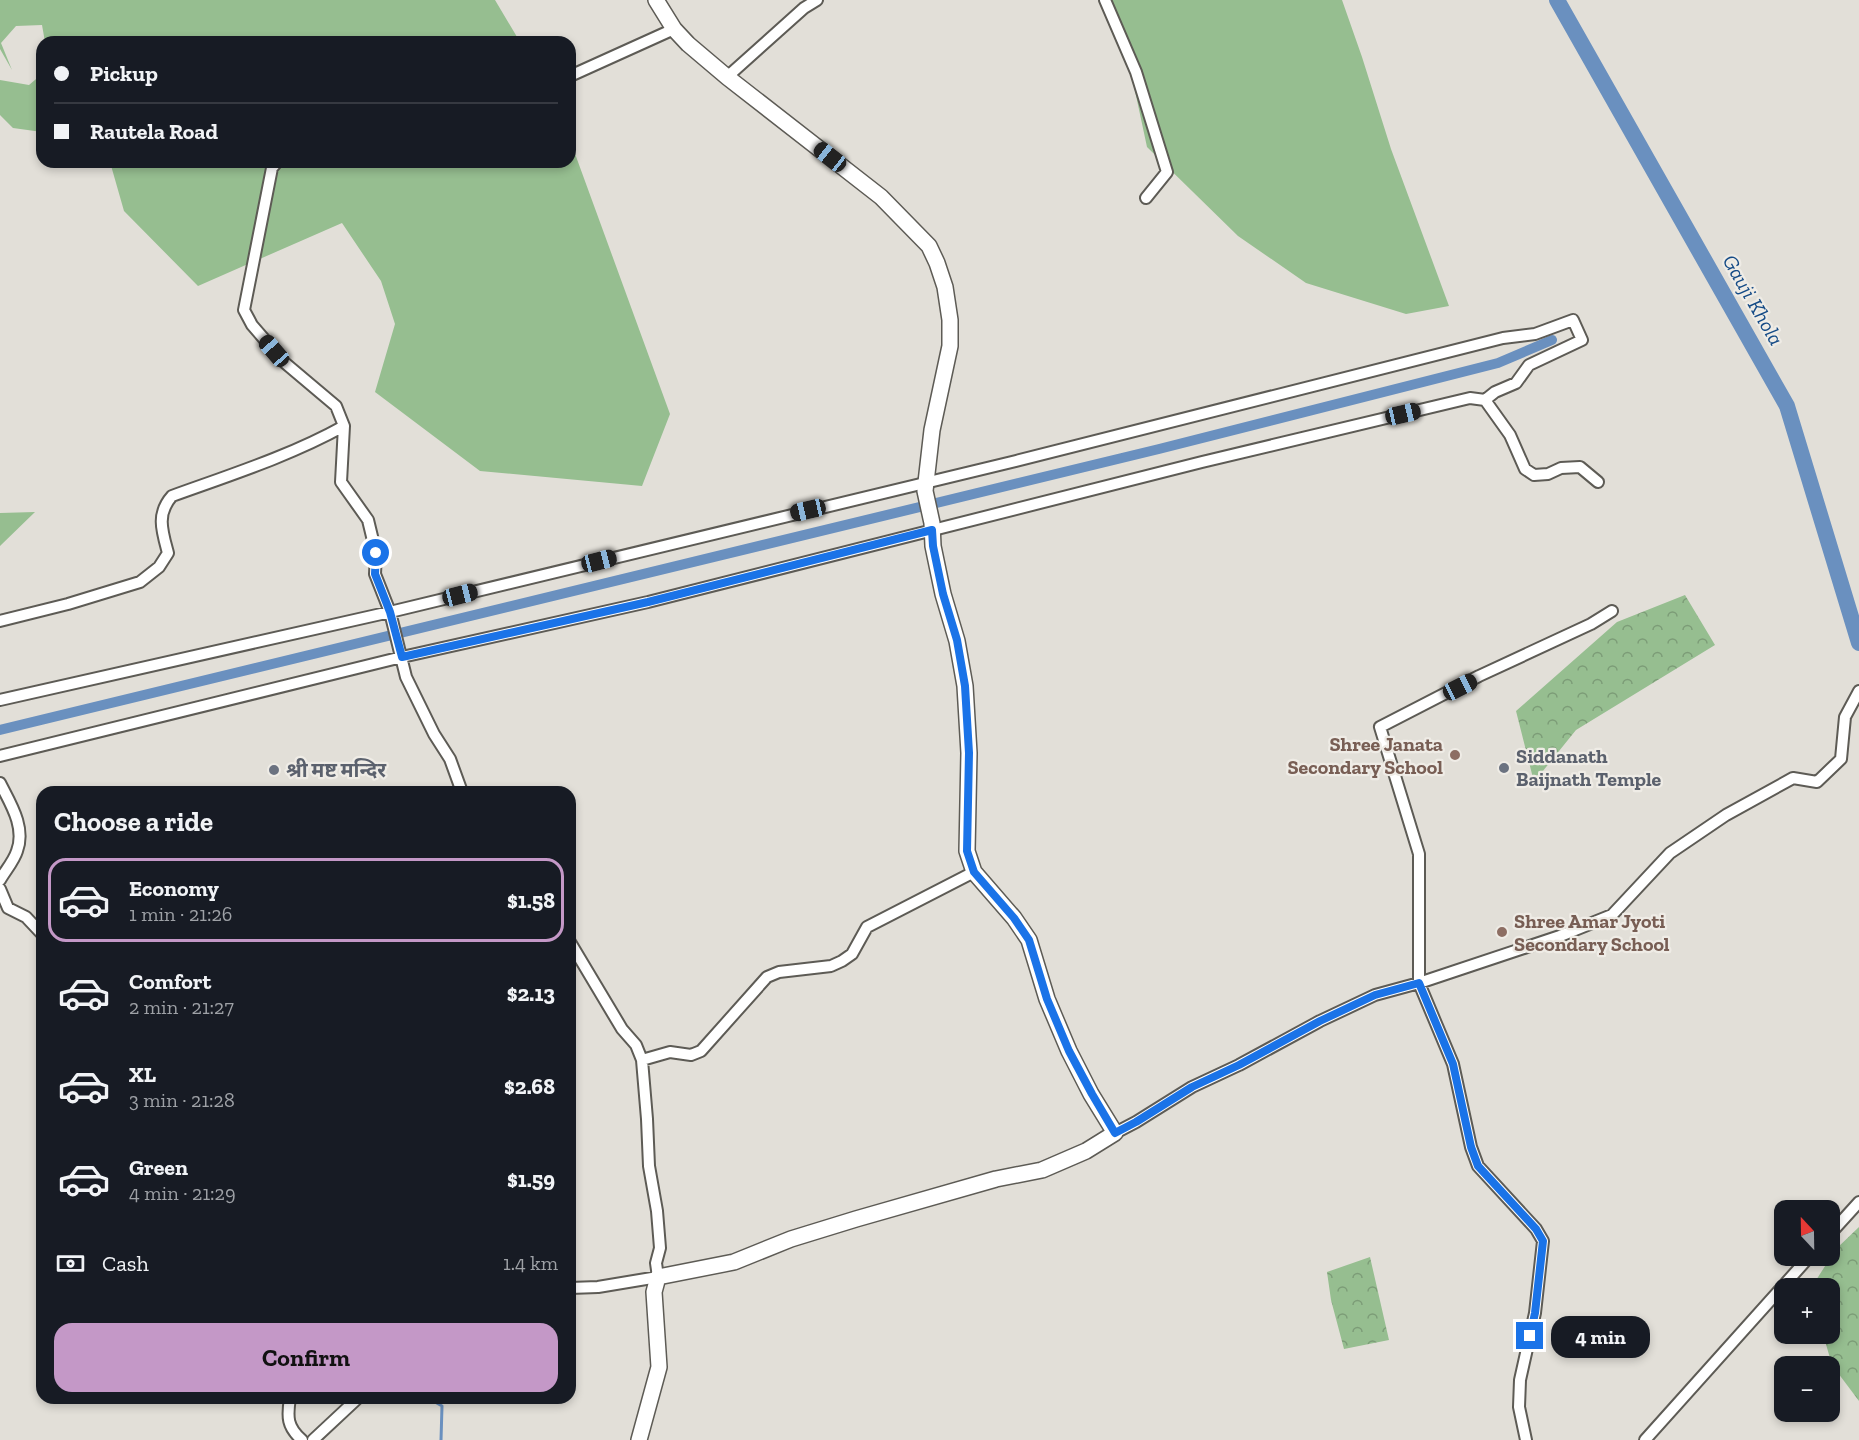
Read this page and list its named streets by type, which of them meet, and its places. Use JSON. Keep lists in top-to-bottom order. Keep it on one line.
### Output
{"water":["Gauji Khola"],"places":["Shree Janata Secondary School","Siddanath Baijnath Temple","श्री मष्ट मन्दिर","Shree Amar Jyoti Secondary School"],"north":"top","page":{"banner":["Pickup","Rautela Road"],"heading":"Choose a ride","list":[{"name":"Economy","note":"1 min · 21:26","value":"$1.58"},{"name":"Comfort","note":"2 min · 21:27","value":"$2.13"},{"name":"XL","note":"3 min · 21:28","value":"$2.68"},{"name":"Green","note":"4 min · 21:29","value":"$1.59"}],"map_buttons":["+","−"],"pay":["Cash","1.4 km"],"buttons":"Confirm","bubble":"4 min"}}
